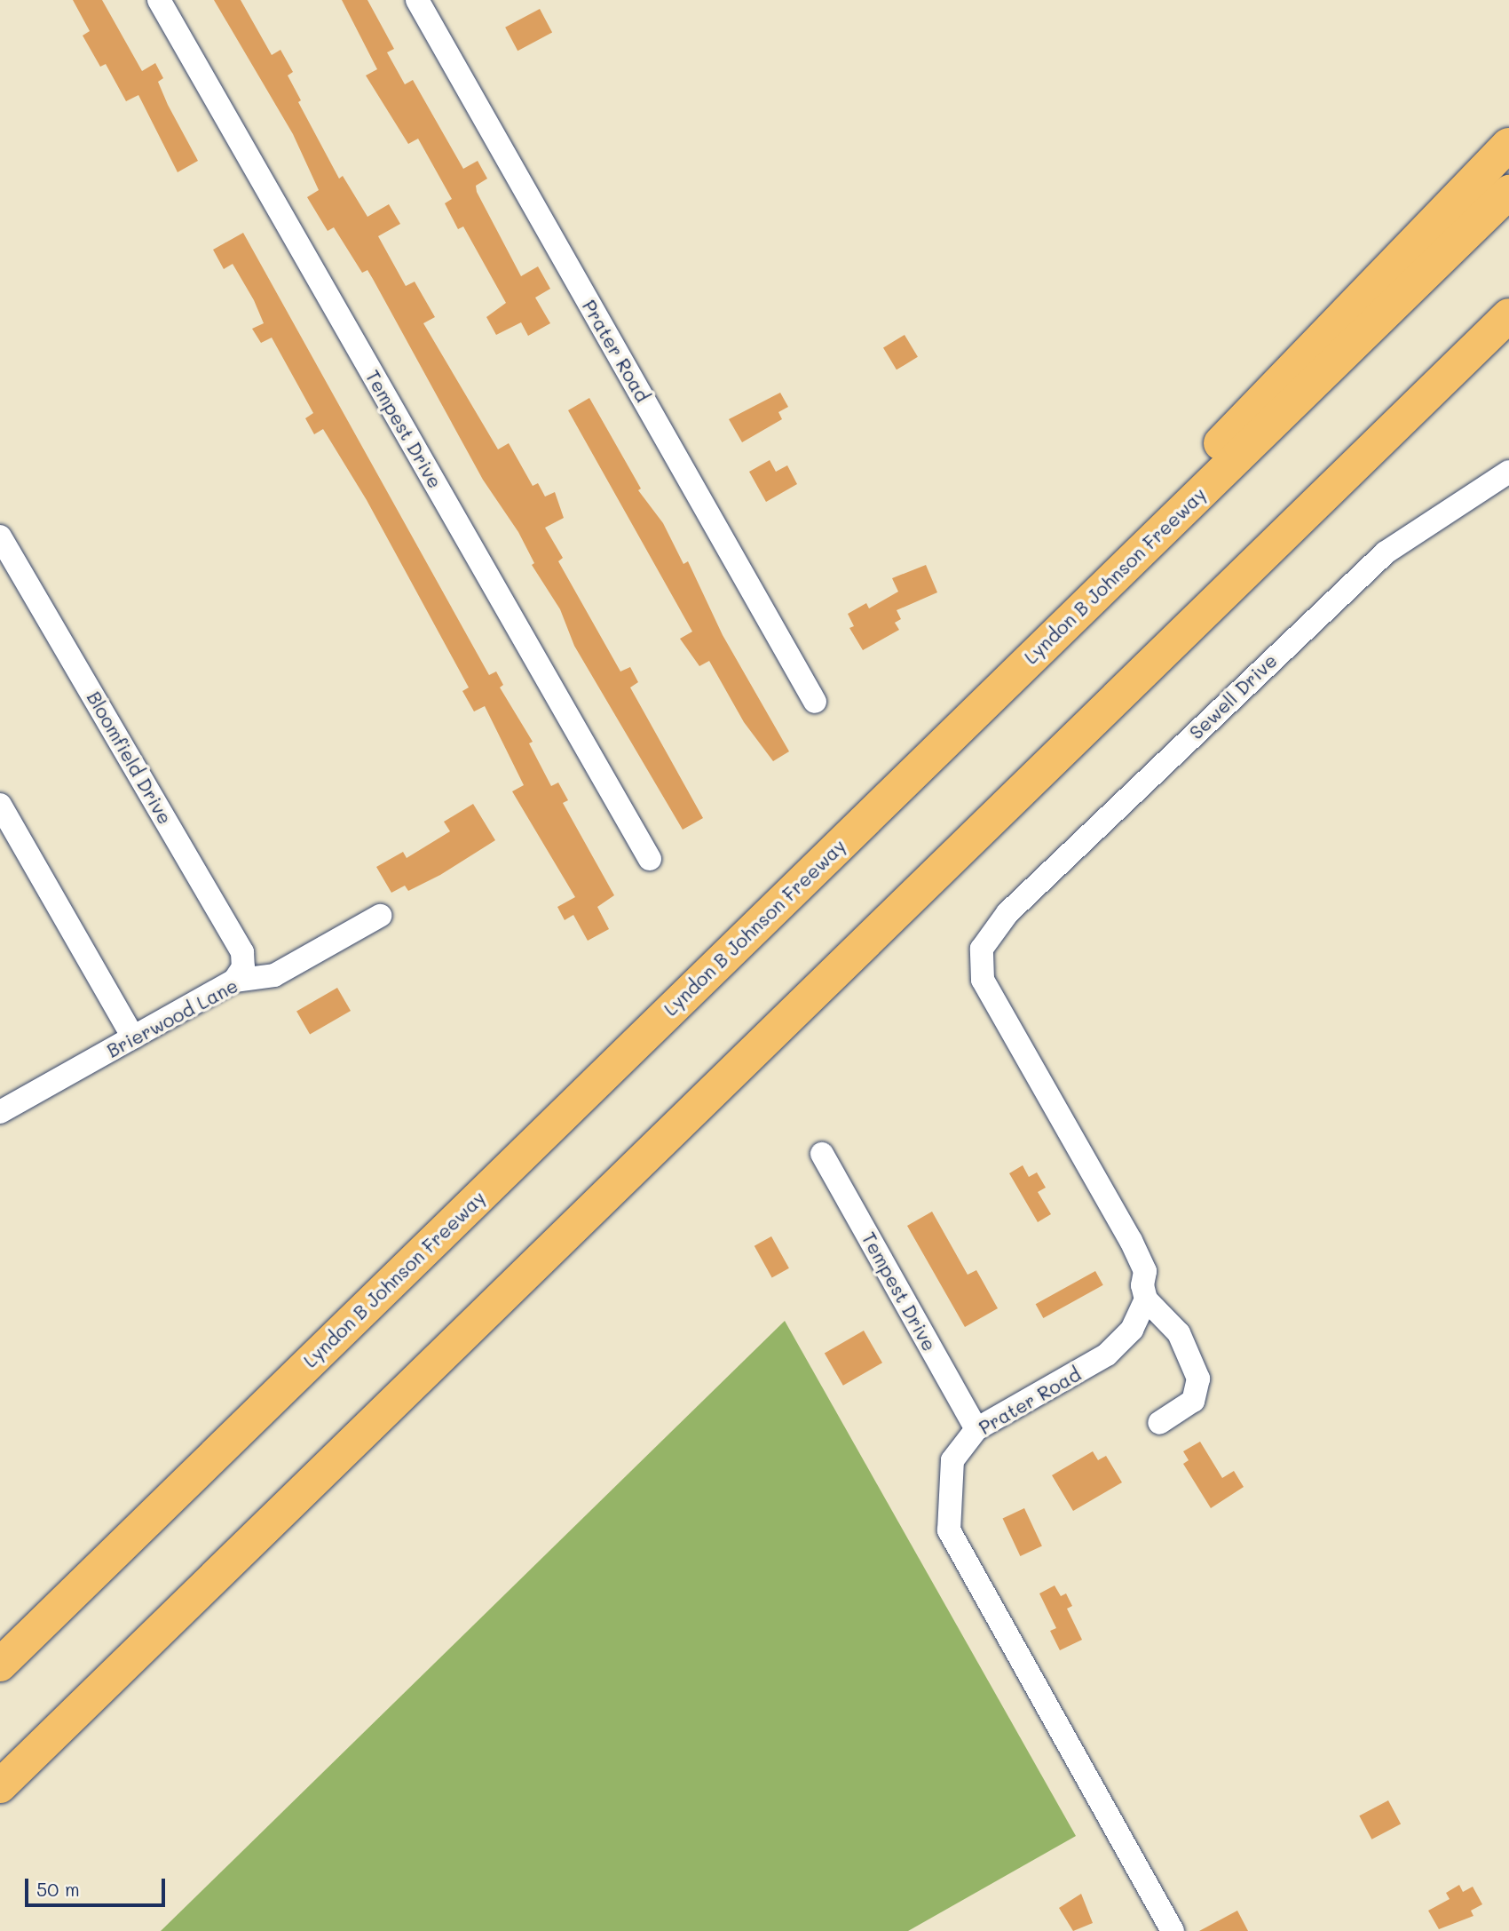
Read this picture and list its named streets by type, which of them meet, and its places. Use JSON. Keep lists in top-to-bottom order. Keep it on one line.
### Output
{"streets":{"highway":["Lyndon B Johnson Freeway"],"street":["Prater Road","Tempest Drive","Sewell Drive","Bloomfield Drive","Brierwood Lane"]},"crossings":[["Prater Road","Tempest Drive"],["Prater Road","Sewell Drive"],["Bloomfield Drive","Brierwood Lane"]],"scale_bar":"50 m"}
